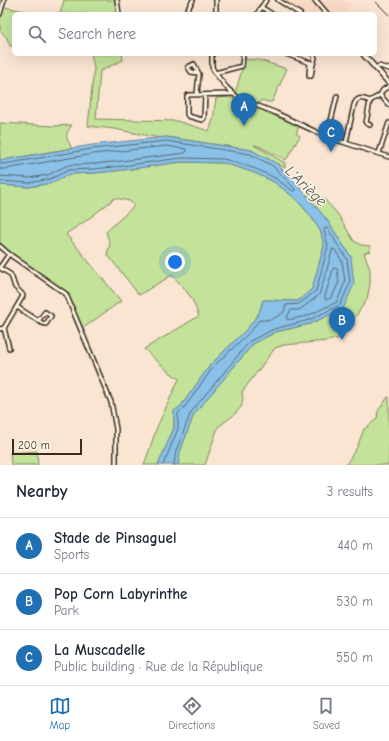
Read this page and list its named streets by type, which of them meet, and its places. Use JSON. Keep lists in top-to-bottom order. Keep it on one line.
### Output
{"water":["L'Ariège"],"scale_bar":"200 m","page":{"search":"Search here","pins":["A","C","B"],"scale":"200 m","heading":["Nearby","3 results"],"list":[{"mark":"A","name":"Stade de Pinsaguel","note":"Sports","value":"440 m"},{"mark":"B","name":"Pop Corn Labyrinthe","note":"Park","value":"530 m"},{"mark":"C","name":"La Muscadelle","note":"Public building · Rue de la République","value":"550 m"}],"nav":["Map","Directions","Saved"]}}
